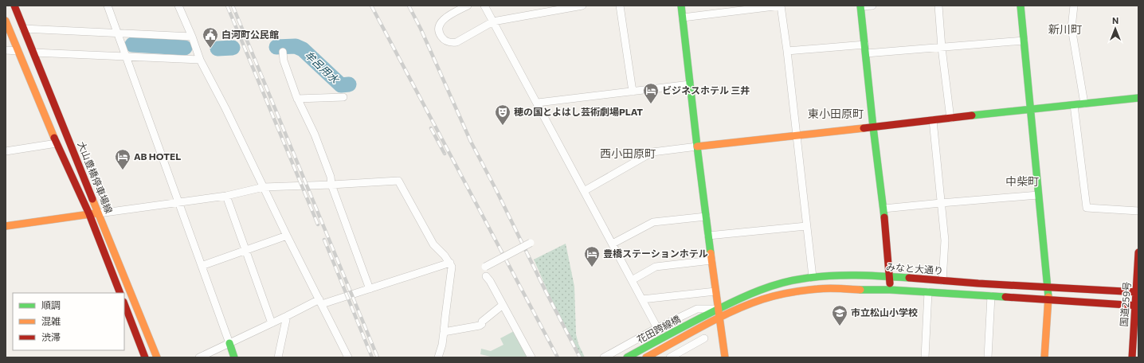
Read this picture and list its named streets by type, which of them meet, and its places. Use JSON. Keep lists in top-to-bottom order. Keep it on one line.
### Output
{"streets":{"main road":["大山豊橋停車場線","みなと大通り","国道259号","花田跨線橋"]},"crossings":[["みなと大通り","国道259号"],["みなと大通り","花田跨線橋"]],"districts":["新川町","東小田原町","西小田原町","中柴町"],"water":["牟呂用水"],"places":{"public building":["白河町公民館"],"hotel":["ビジネスホテル 三井","AB HOTEL","豊橋ステーションホテル"],"theatre":["穂の国とよはし芸術劇場PLAT"],"school or university":["市立松山小学校"]},"legend":["順調","混雑","渋滞"],"north":"top"}
